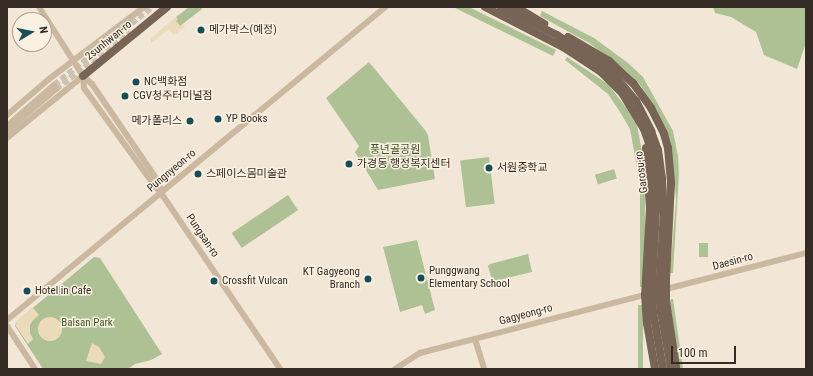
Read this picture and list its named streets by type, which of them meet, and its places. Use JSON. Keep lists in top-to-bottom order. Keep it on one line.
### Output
{"streets":{"main road":["2sunhwan-ro","Garosu-ro"],"street":["Pungnyeon-ro","Pungsan-ro","Daesin-ro","Gagyeong-ro"]},"crossings":[["2sunhwan-ro","Pungsan-ro"],["Pungnyeon-ro","Pungsan-ro"],["Garosu-ro","Daesin-ro"],["Garosu-ro","Gagyeong-ro"],["Daesin-ro","Gagyeong-ro"]],"parks":["풍년골공원","Balsan Park"],"places":["메가박스(예정)","NC백화점","CGV청주터미널점","YP Books","메가폴리스","가경동 행정복지센터","서원중학교","스페이스몸미술관","Punggwang Elementary School","KT Gagyeong Branch","Crossfit Vulcan","Hotel in Cafe"],"scale_bar":"100 m","north":"right"}
